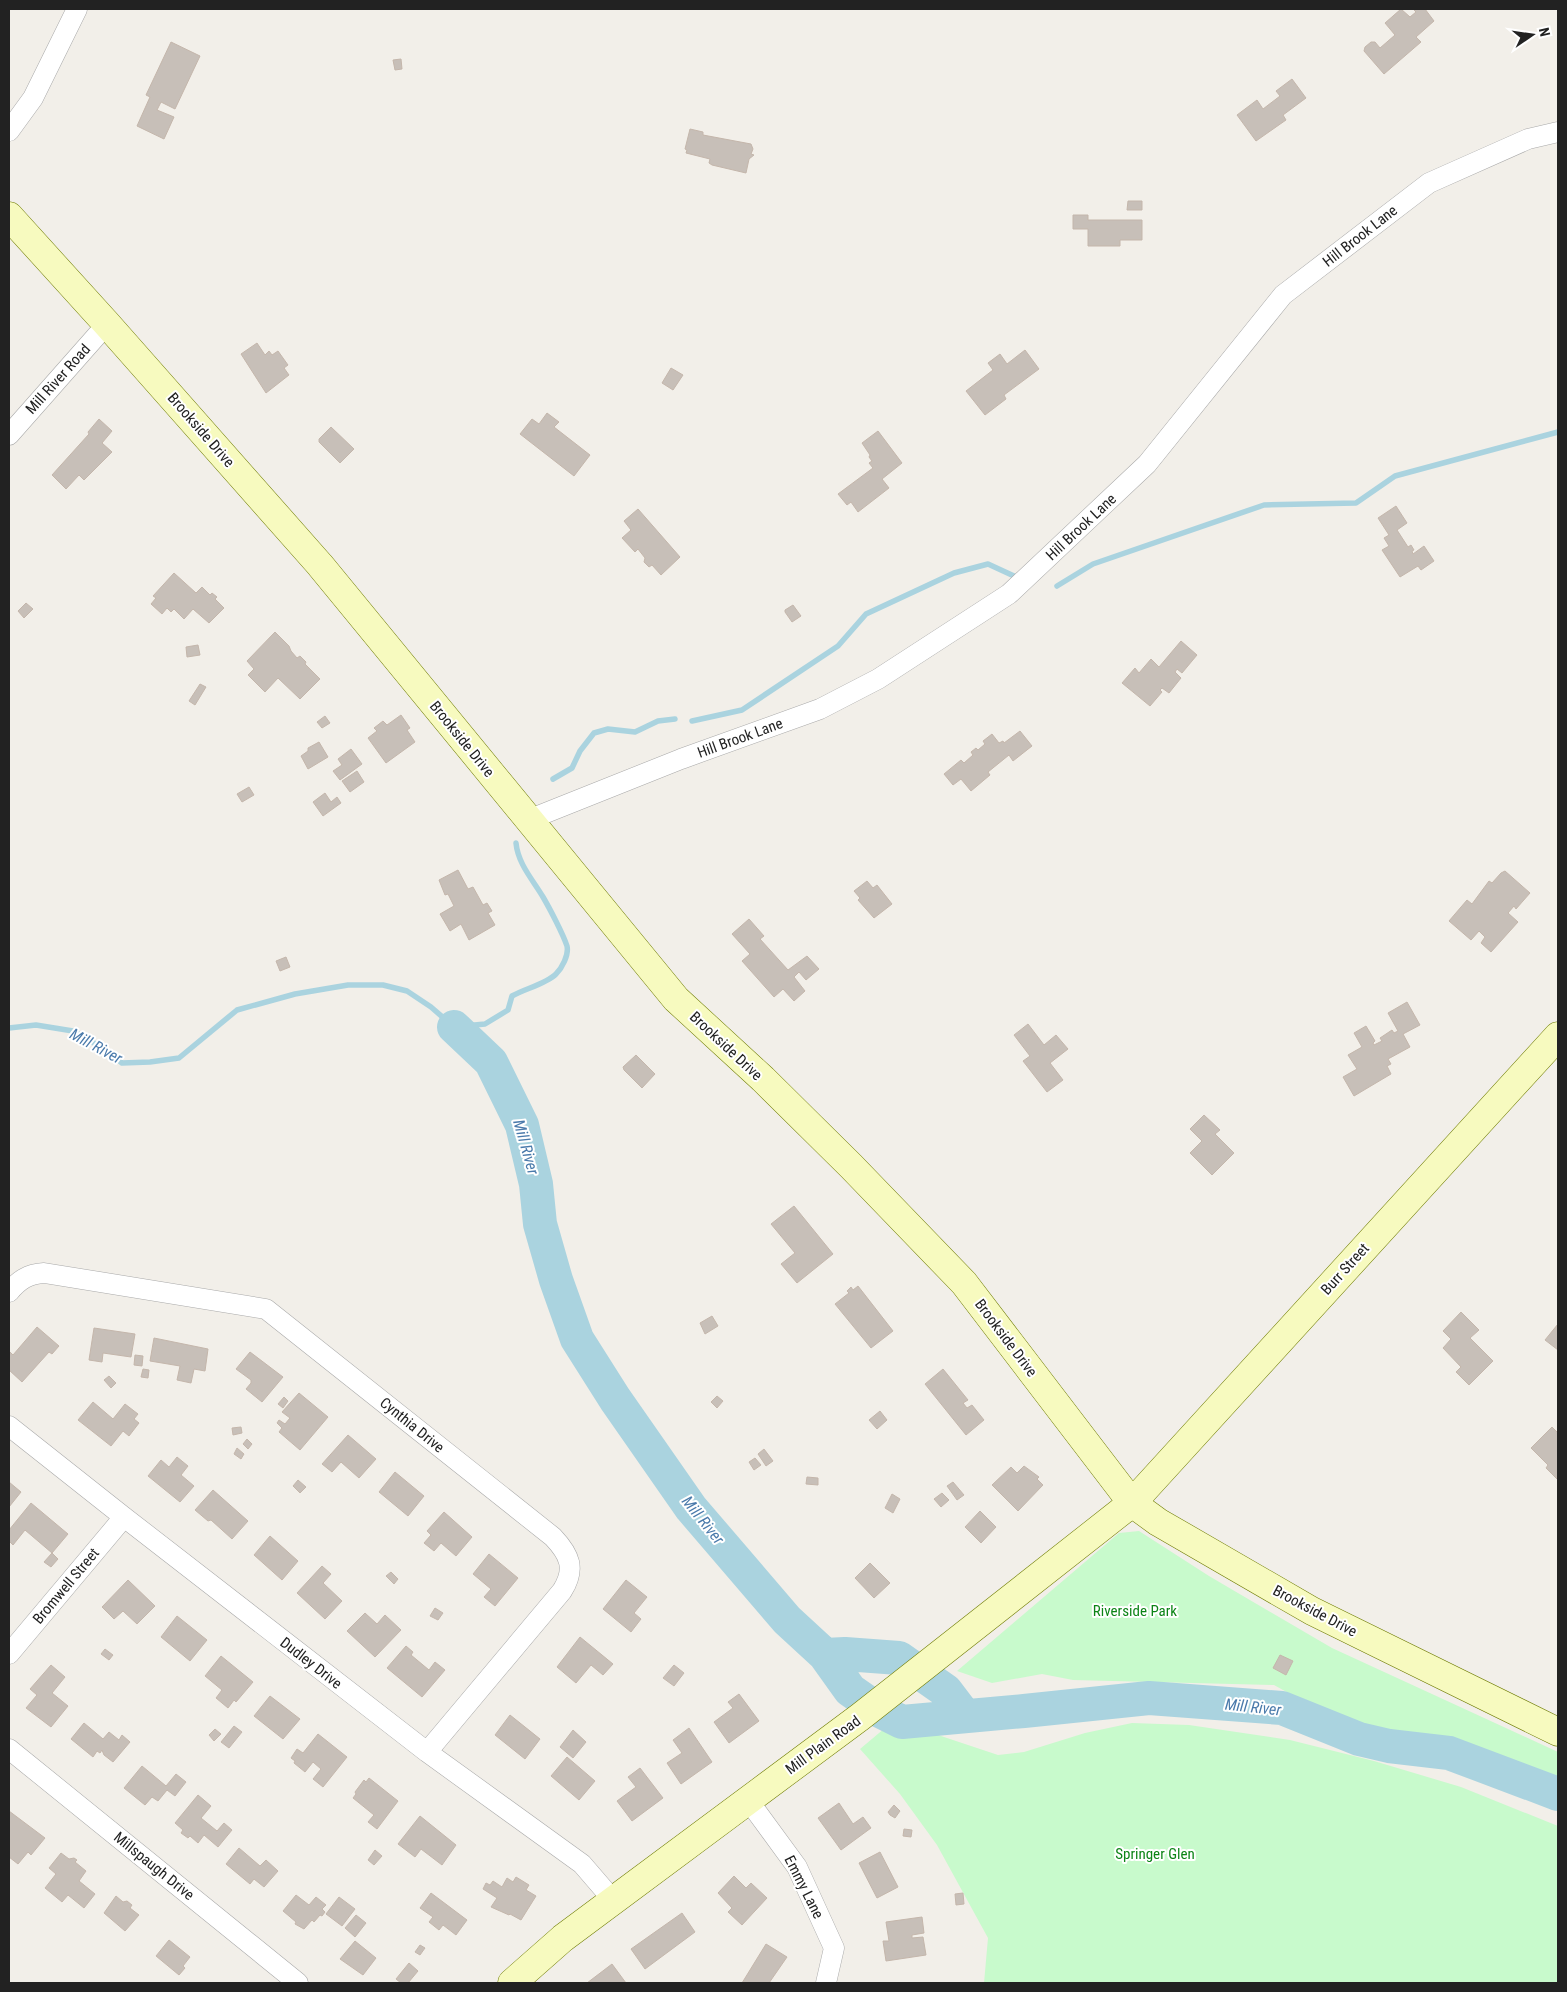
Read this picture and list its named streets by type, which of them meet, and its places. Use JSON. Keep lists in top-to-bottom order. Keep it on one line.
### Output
{"streets":{"main road":["Brookside Drive","Burr Street","Mill Plain Road"],"street":["Hill Brook Lane","Mill River Road","Cynthia Drive","Bromwell Street","Dudley Drive","Millspaugh Drive","Emmy Lane"]},"crossings":[["Hill Brook Lane","Brookside Drive"],["Mill River Road","Brookside Drive"],["Brookside Drive","Burr Street"],["Brookside Drive","Mill Plain Road"],["Burr Street","Mill Plain Road"],["Cynthia Drive","Dudley Drive"],["Bromwell Street","Dudley Drive"],["Dudley Drive","Mill Plain Road"],["Mill Plain Road","Emmy Lane"]],"water":["Mill River"],"parks":["Riverside Park","Springer Glen"],"north":"right"}
